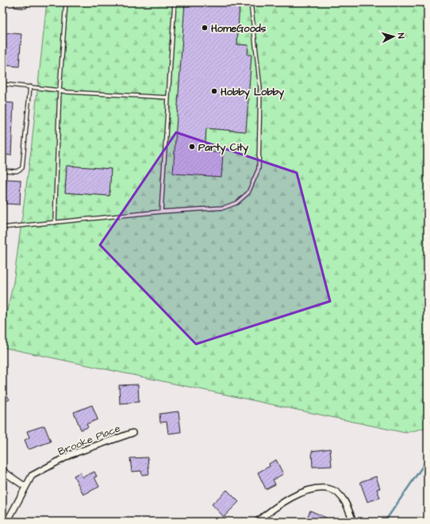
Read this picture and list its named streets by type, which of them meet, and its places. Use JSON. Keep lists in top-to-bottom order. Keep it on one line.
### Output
{"streets":{"street":["Brooke Place"]},"places":["HomeGoods","Hobby Lobby","Party City"],"north":"right"}
